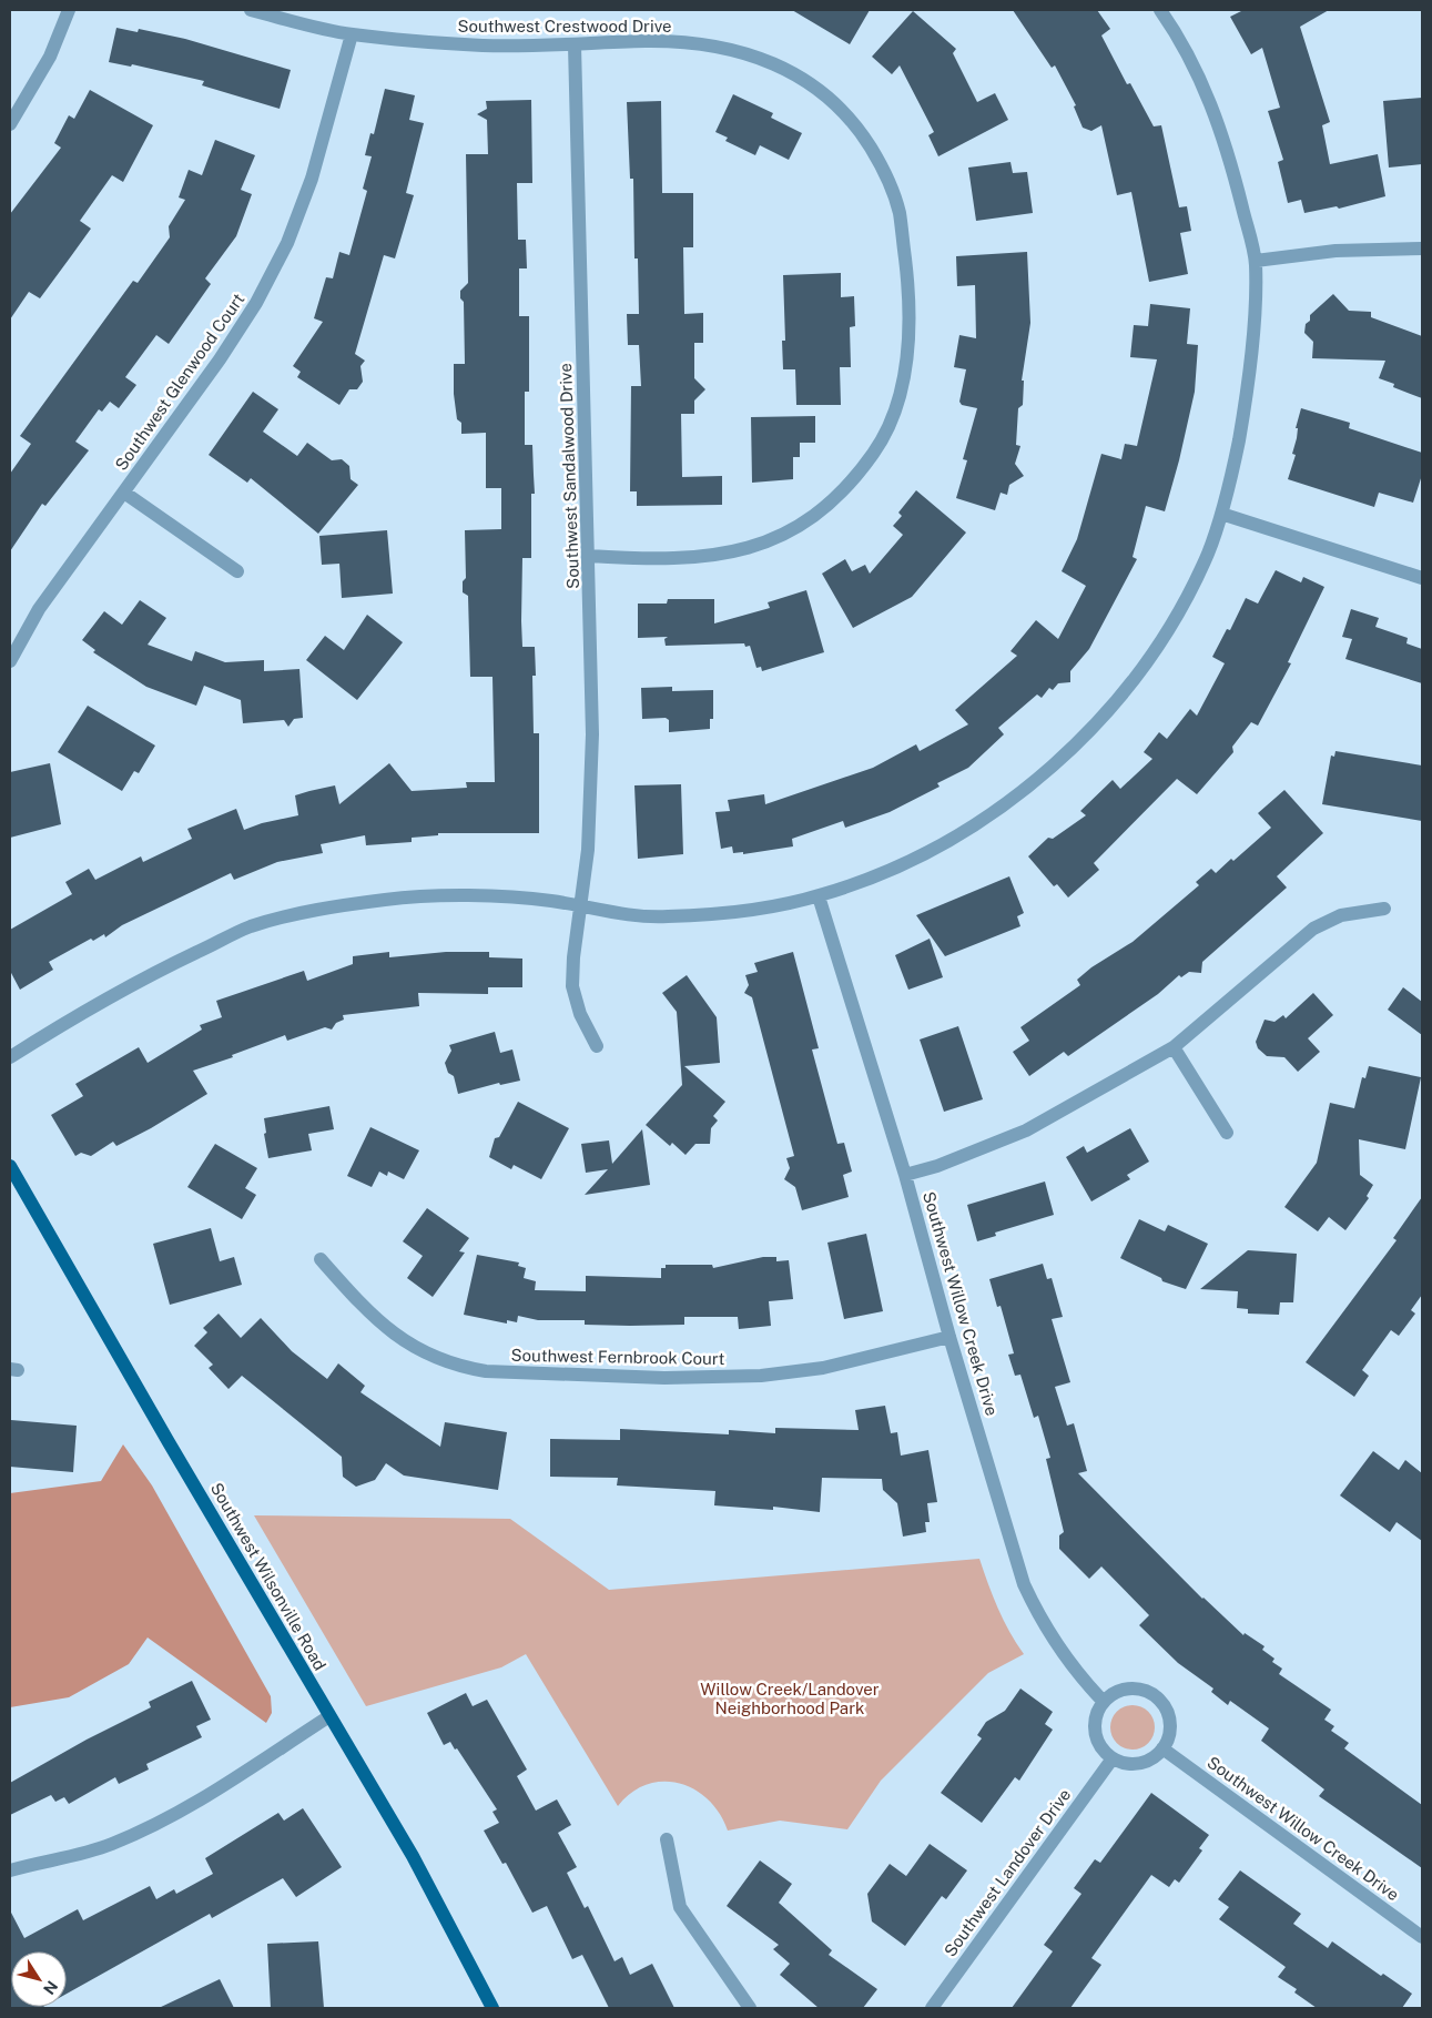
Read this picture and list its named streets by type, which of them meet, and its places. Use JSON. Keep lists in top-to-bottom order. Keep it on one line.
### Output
{"streets":{"main road":["Southwest Wilsonville Road"],"street":["Southwest Crestwood Drive","Southwest Glenwood Court","Southwest Sandalwood Drive","Southwest Willow Creek Drive","Southwest Fernbrook Court","Southwest Landover Drive"]},"crossings":[["Southwest Crestwood Drive","Southwest Glenwood Court"],["Southwest Crestwood Drive","Southwest Sandalwood Drive"],["Southwest Willow Creek Drive","Southwest Fernbrook Court"],["Southwest Willow Creek Drive","Southwest Landover Drive"]],"parks":["Willow Creek/Landover Neighborhood Park"],"north":"bottom right"}
